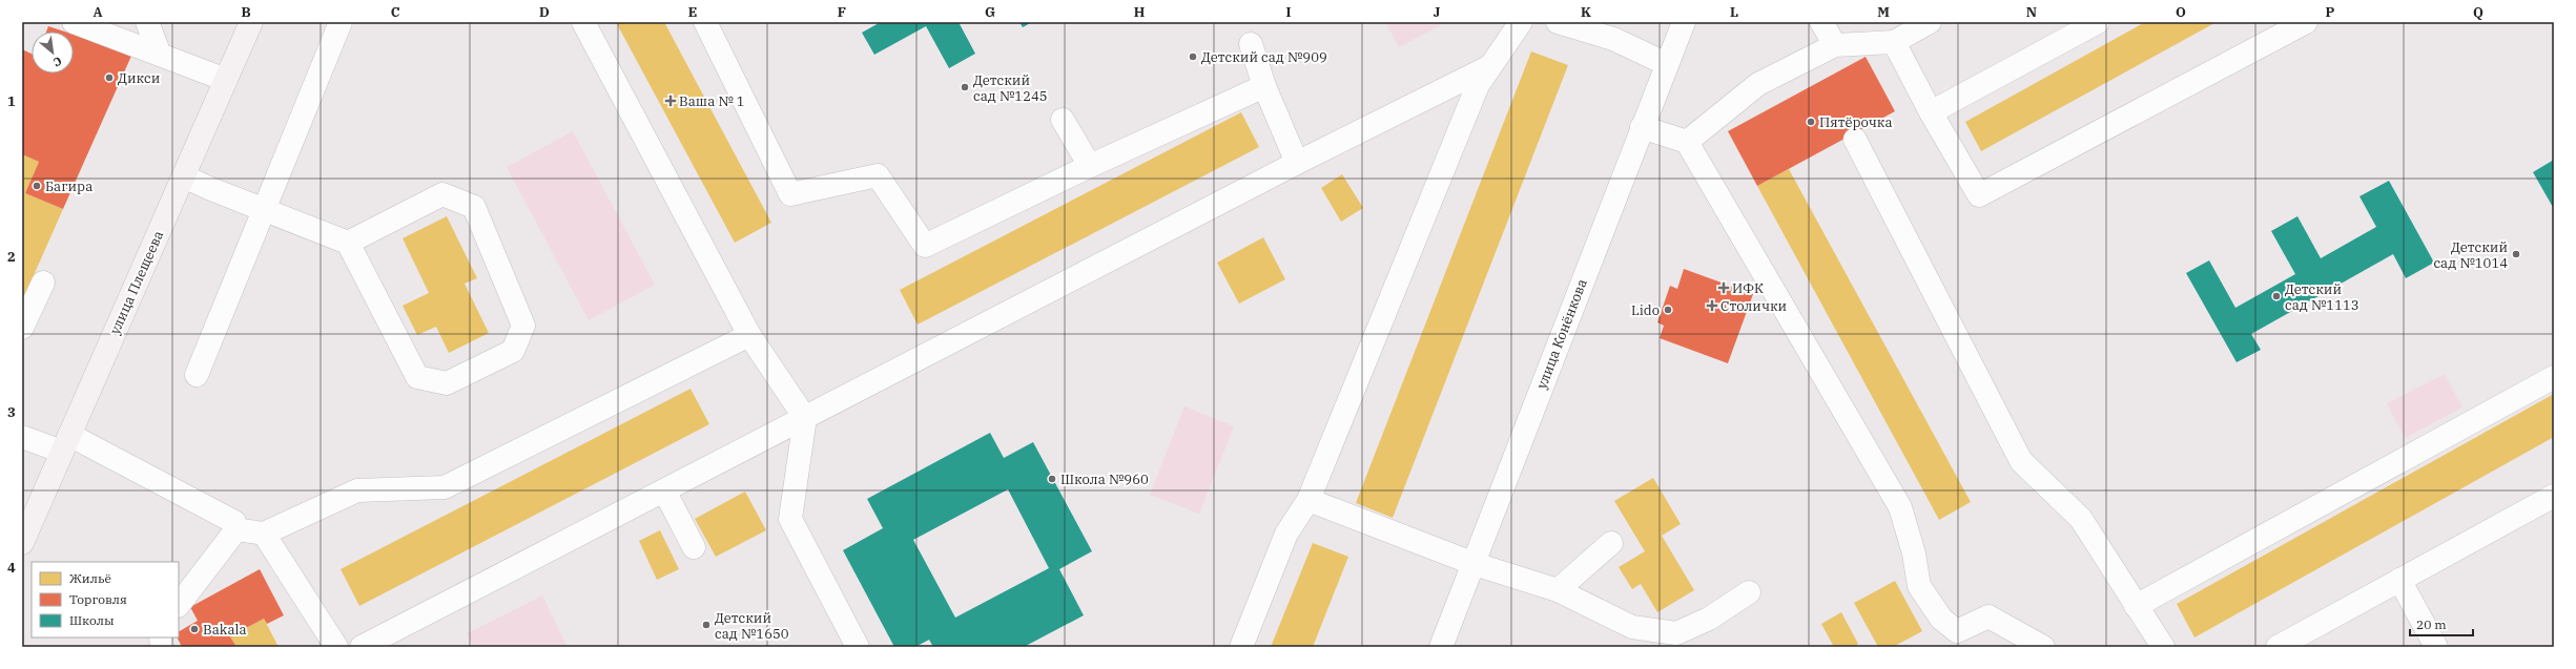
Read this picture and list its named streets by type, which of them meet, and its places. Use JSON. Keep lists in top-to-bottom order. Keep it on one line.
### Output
{"streets":{"main road":["улица Плещеева"],"street":["улица Конёнкова"]},"places":{"other":["Детский сад №909","Дикси","Детский сад №1245","Пятёрочка","Багира","Детский сад №1014","Детский сад №1113","Lido","Школа №960","Детский сад №1650","Bakala"],"health":["Ваша № 1","ИФК","Столички"]},"legend":["Жильё","Торговля","Школы"],"scale_bar":"20 m","north":"bottom right","grid":{"columns":["A","B","C","D","E","F","G","H","I","J","K","L","M","N","O","P","Q"],"rows":["1","2","3","4"]}}
